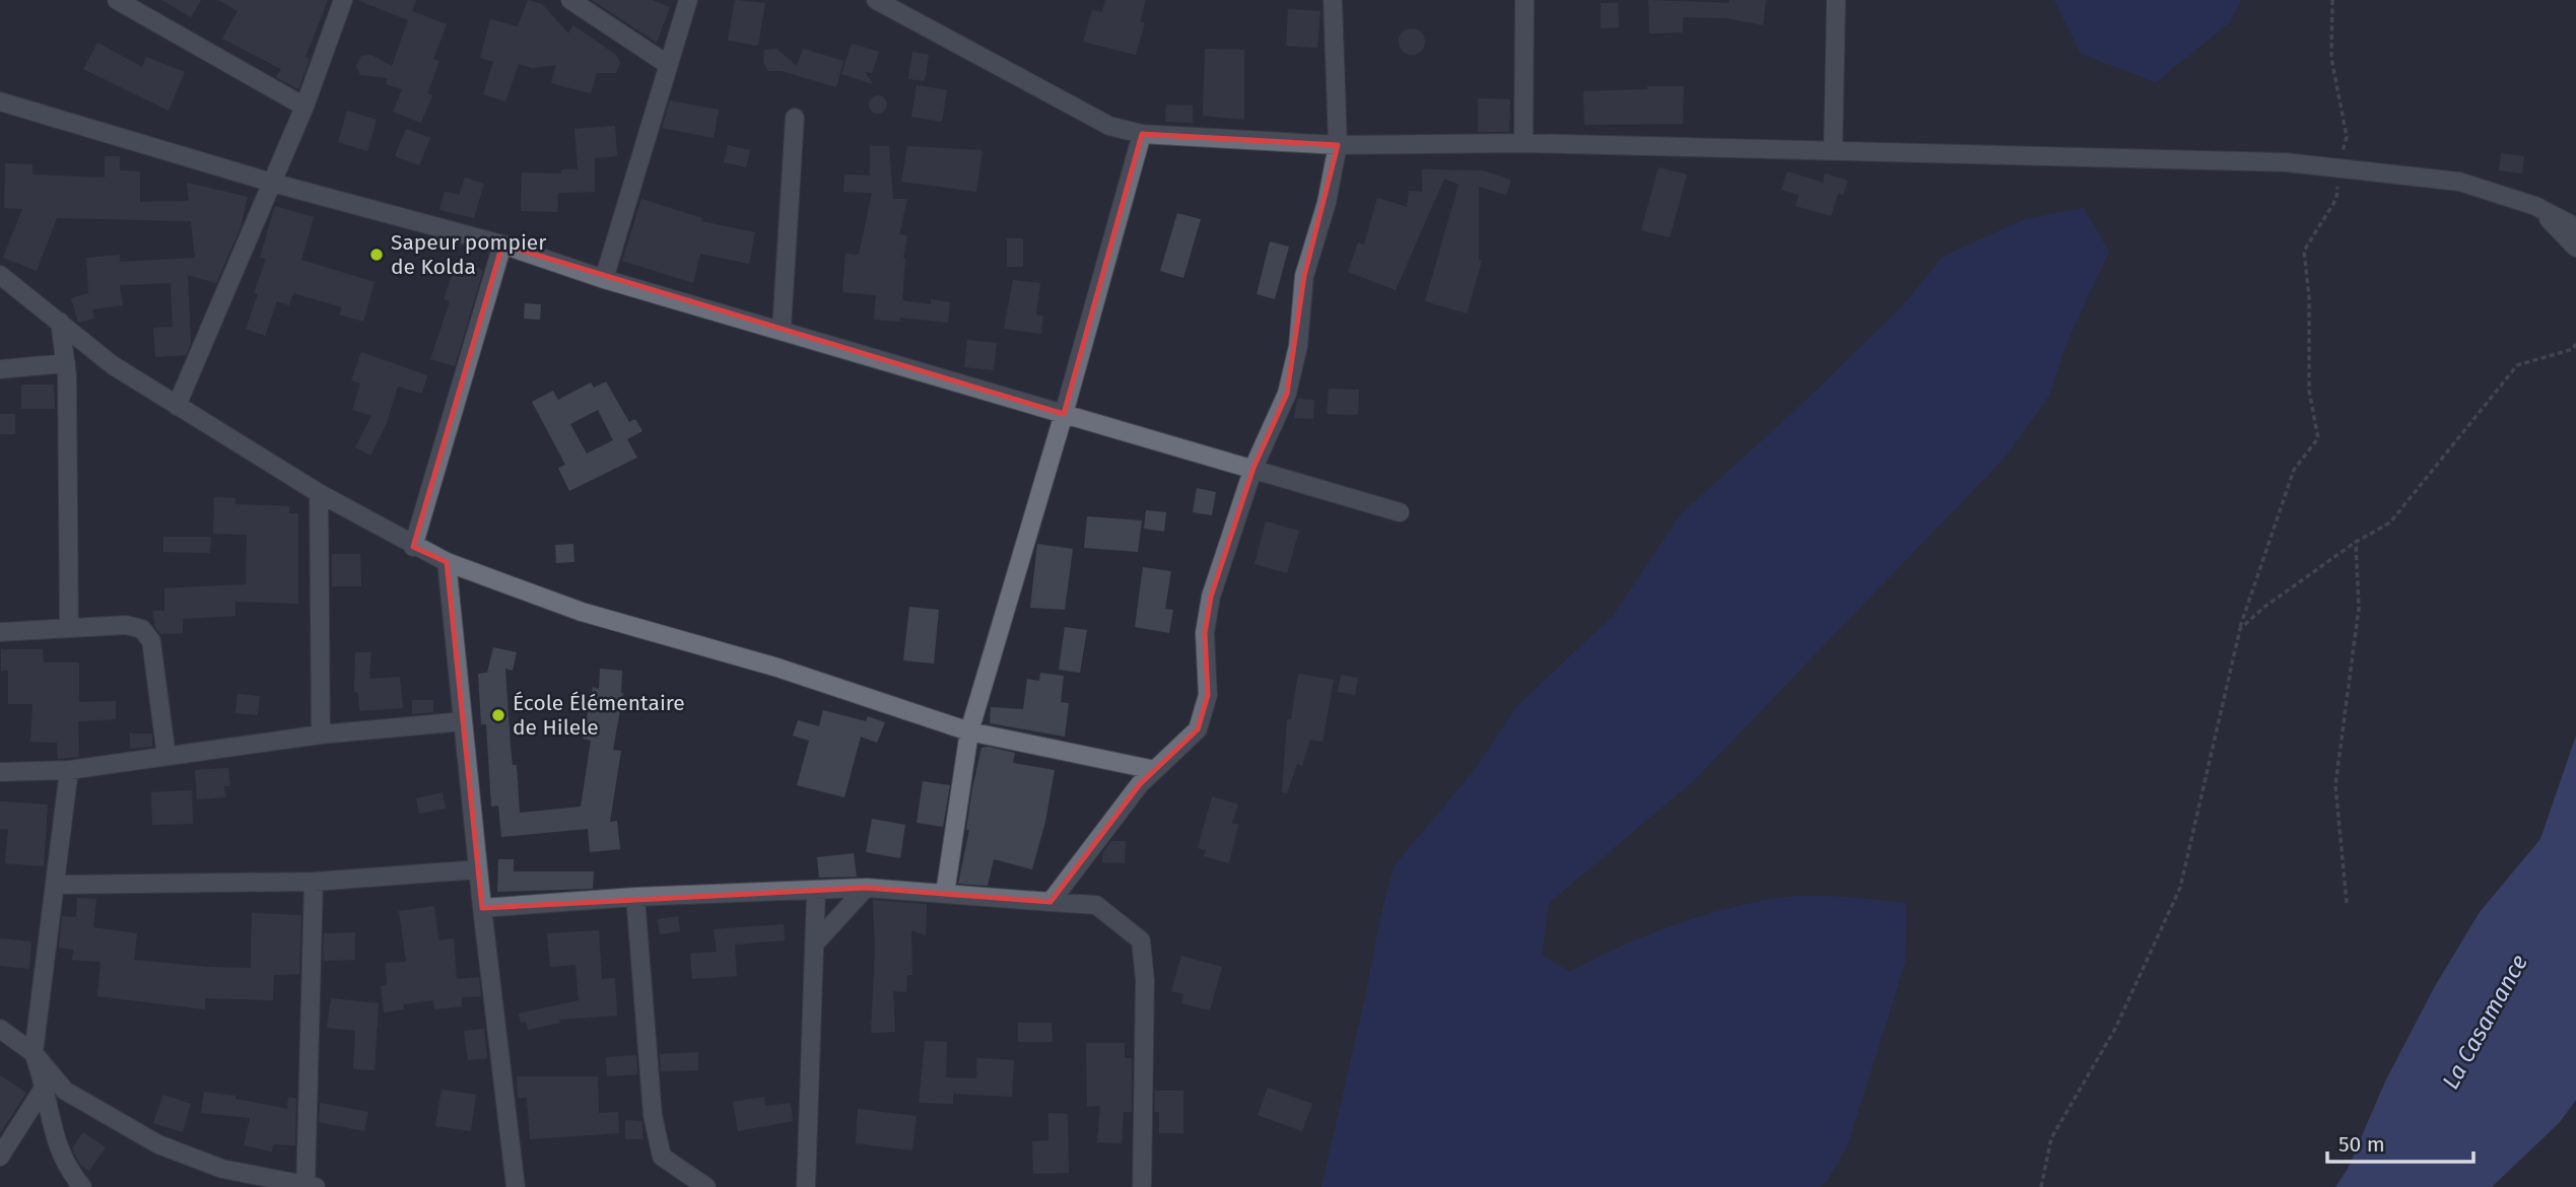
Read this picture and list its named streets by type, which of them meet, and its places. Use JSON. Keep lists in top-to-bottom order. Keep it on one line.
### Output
{"water":["La Casamance"],"places":["Sapeur pompier de Kolda","École Élémentaire de Hilele"],"scale_bar":"50 m"}
